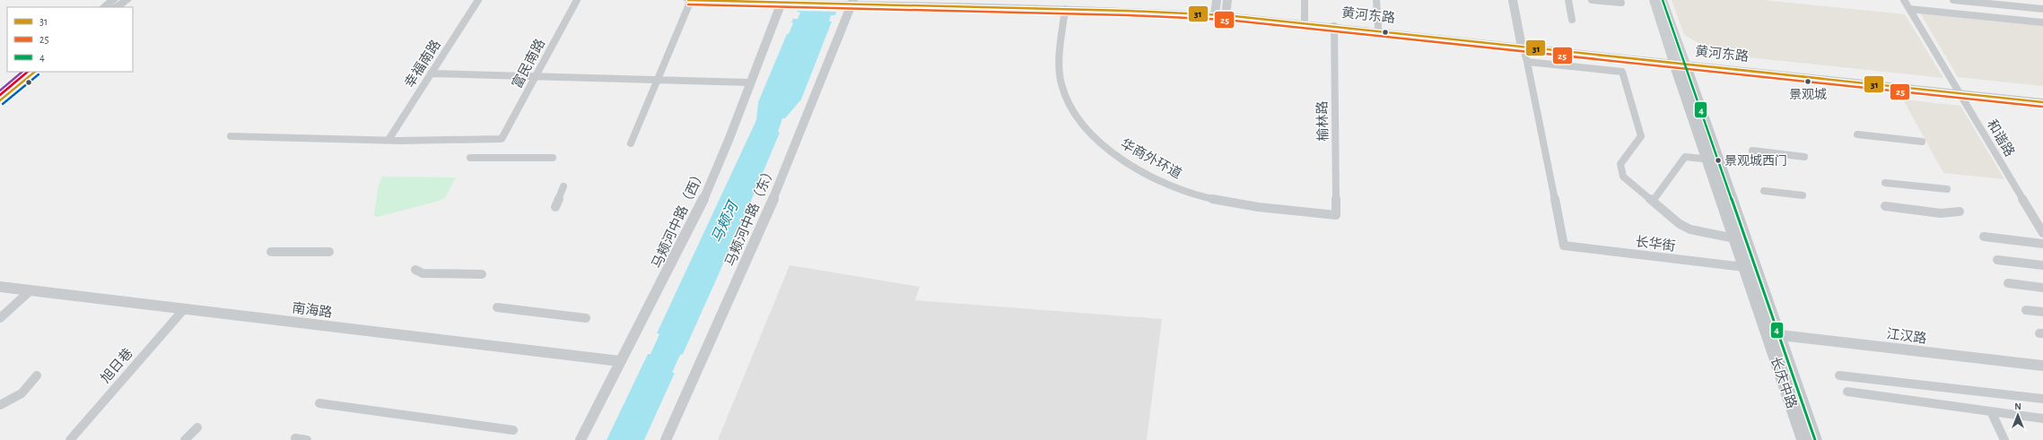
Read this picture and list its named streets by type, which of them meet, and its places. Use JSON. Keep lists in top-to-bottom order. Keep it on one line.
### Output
{"streets":{"main road":["黄河东路","长庆中路"],"street":["幸福南路","富民南路","榆林路","和谐路","华商外环道","马颊河中路（东）","马颊河中路（西）","长华街","南海路","江汉路","旭日巷"]},"crossings":[["黄河东路","榆林路"],["黄河东路","和谐路"],["黄河东路","华商外环道"],["黄河东路","马颊河中路（东）"],["黄河东路","马颊河中路（西）"],["黄河东路","长庆中路"],["幸福南路","富民南路"],["榆林路","华商外环道"],["马颊河中路（西）","南海路"],["长华街","长庆中路"],["南海路","旭日巷"],["江汉路","长庆中路"]],"water":["马颊河"],"places":["景观城","景观城西门"],"lines":["transit line 31","transit line 4","transit line 25"],"legend":["31","25","4"],"north":"top"}
